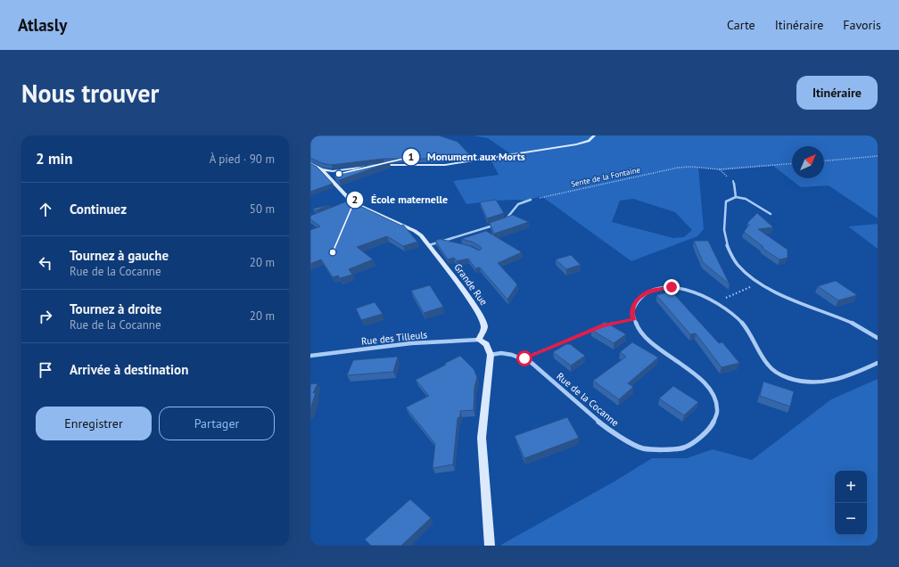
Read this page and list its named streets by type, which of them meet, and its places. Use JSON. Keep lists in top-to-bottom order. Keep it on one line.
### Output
{"streets":{"street":["Grande Rue","Rue des Tilleuls","Rue de la Cocanne"],"path":["Sente de la Fontaine"]},"crossings":[["Grande Rue","Rue des Tilleuls"]],"places":["Monument aux Morts","École maternelle"],"north":"top right","page":{"header":"Atlasly","nav":["Carte","Itinéraire","Favoris"],"buttons":["Itinéraire",["Enregistrer","Partager"]],"title":"Nous trouver","heading":["2 min","À pied · 90 m"],"list":[["Continuez","50 m"],["Tournez à gauche","Rue de la Cocanne","20 m"],["Tournez à droite","Rue de la Cocanne","20 m"],"Arrivée à destination"],"map_buttons":["+","−"]}}
